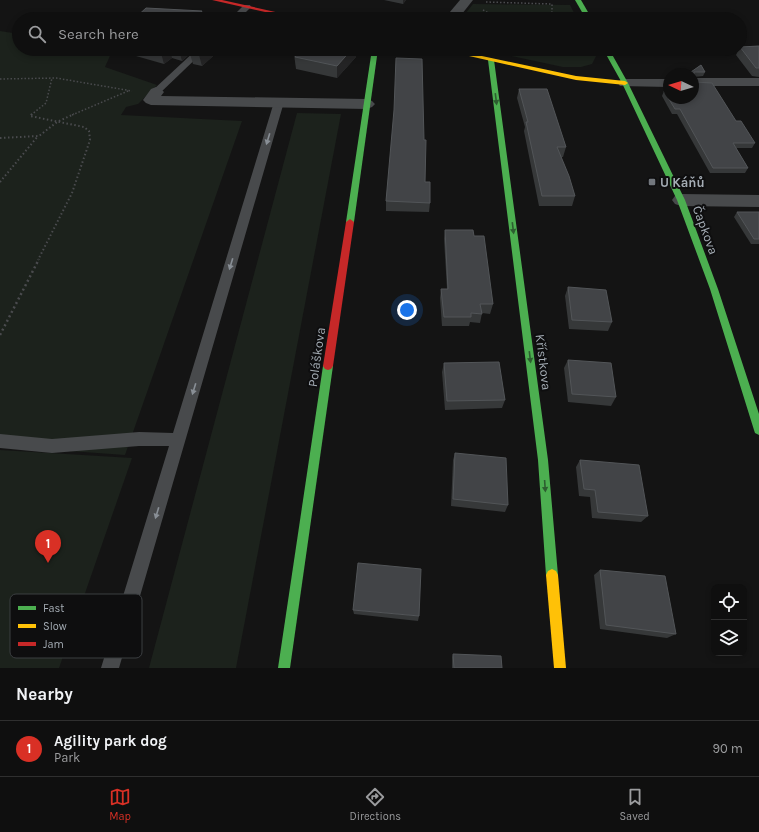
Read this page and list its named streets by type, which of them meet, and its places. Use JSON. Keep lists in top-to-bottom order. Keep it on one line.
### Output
{"streets":{"street":["Čapkova","Poláškova","Křístkova"]},"one_way":["Křístkova"],"places":{"transit":["U Káňů"]},"legend":["Fast","Slow","Jam"],"north":"left","page":{"search":"Search here","pins":"1","heading":"Nearby","list":[{"mark":"1","name":"Agility park dog","note":"Park","value":"90 m"}],"nav":["Map","Directions","Saved"]}}
